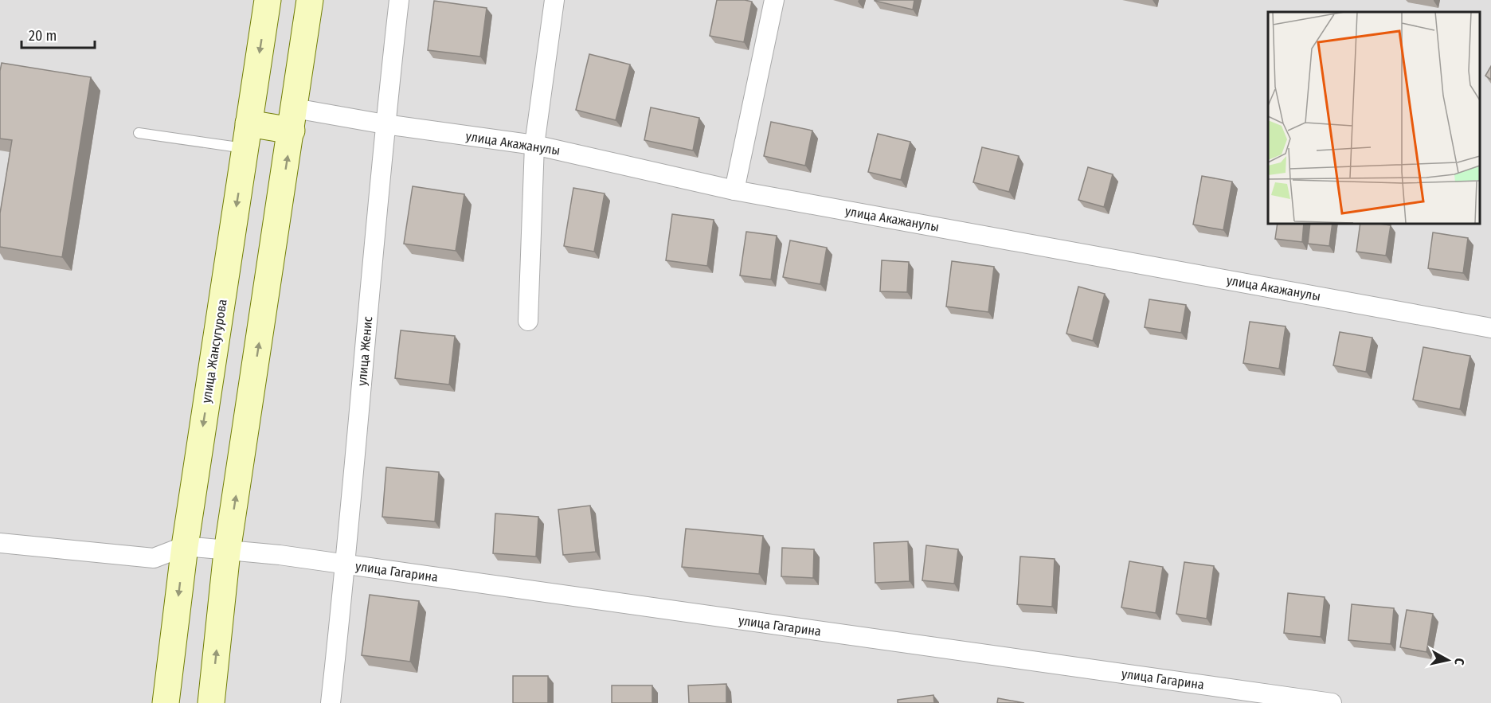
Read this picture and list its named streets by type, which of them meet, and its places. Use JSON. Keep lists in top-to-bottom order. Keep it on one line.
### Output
{"streets":{"main road":["улица Жансугурова"],"street":["улица Акажанулы","улица Женис","улица Гагарина"]},"crossings":[["улица Акажанулы","улица Женис"],["улица Жансугурова","улица Гагарина"],["улица Женис","улица Гагарина"]],"scale_bar":"20 m","north":"right"}
